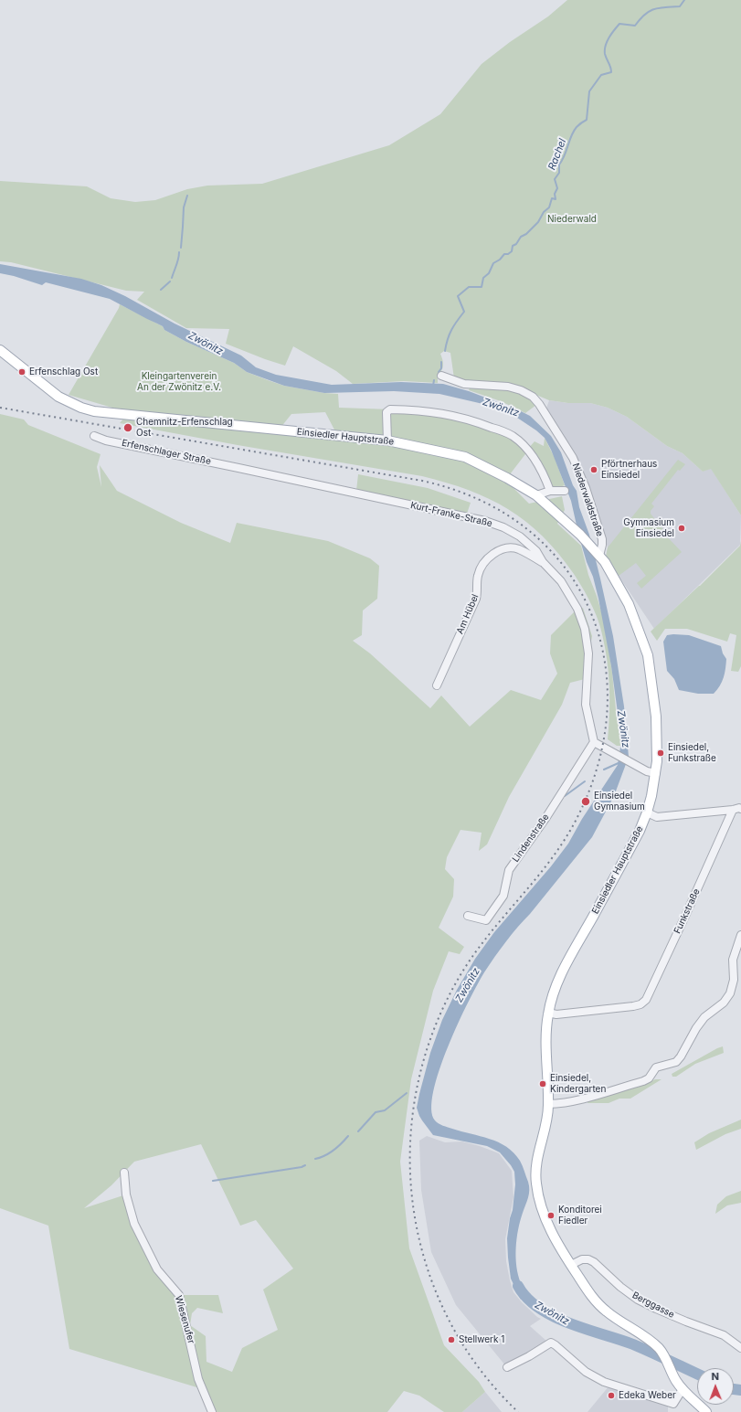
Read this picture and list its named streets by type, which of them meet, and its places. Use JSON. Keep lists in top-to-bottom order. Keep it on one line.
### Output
{"streets":{"main road":["Einsiedler Hauptstraße"],"street":["Erfenschlager Straße","Niederwaldstraße","Kurt-Franke-Straße","Am Hübel","Lindenstraße","Funkstraße","Berggasse","Wiesenufer"]},"crossings":[["Einsiedler Hauptstraße","Niederwaldstraße"],["Einsiedler Hauptstraße","Funkstraße"],["Einsiedler Hauptstraße","Berggasse"],["Erfenschlager Straße","Kurt-Franke-Straße"],["Kurt-Franke-Straße","Am Hübel"],["Kurt-Franke-Straße","Lindenstraße"]],"water":["Rachel","Zwönitz"],"parks":["Niederwald","Kleingartenverein An der Zwönitz e.V."],"places":["Erfenschlag Ost","Chemnitz-Erfenschlag Ost","Pförtnerhaus Einsiedel","Gymnasium Einsiedel","Einsiedel, Funkstraße","Einsiedel Gymnasium","Einsiedel, Kindergarten","Konditorei Fiedler","Stellwerk 1","Edeka Weber"],"north":"top"}
